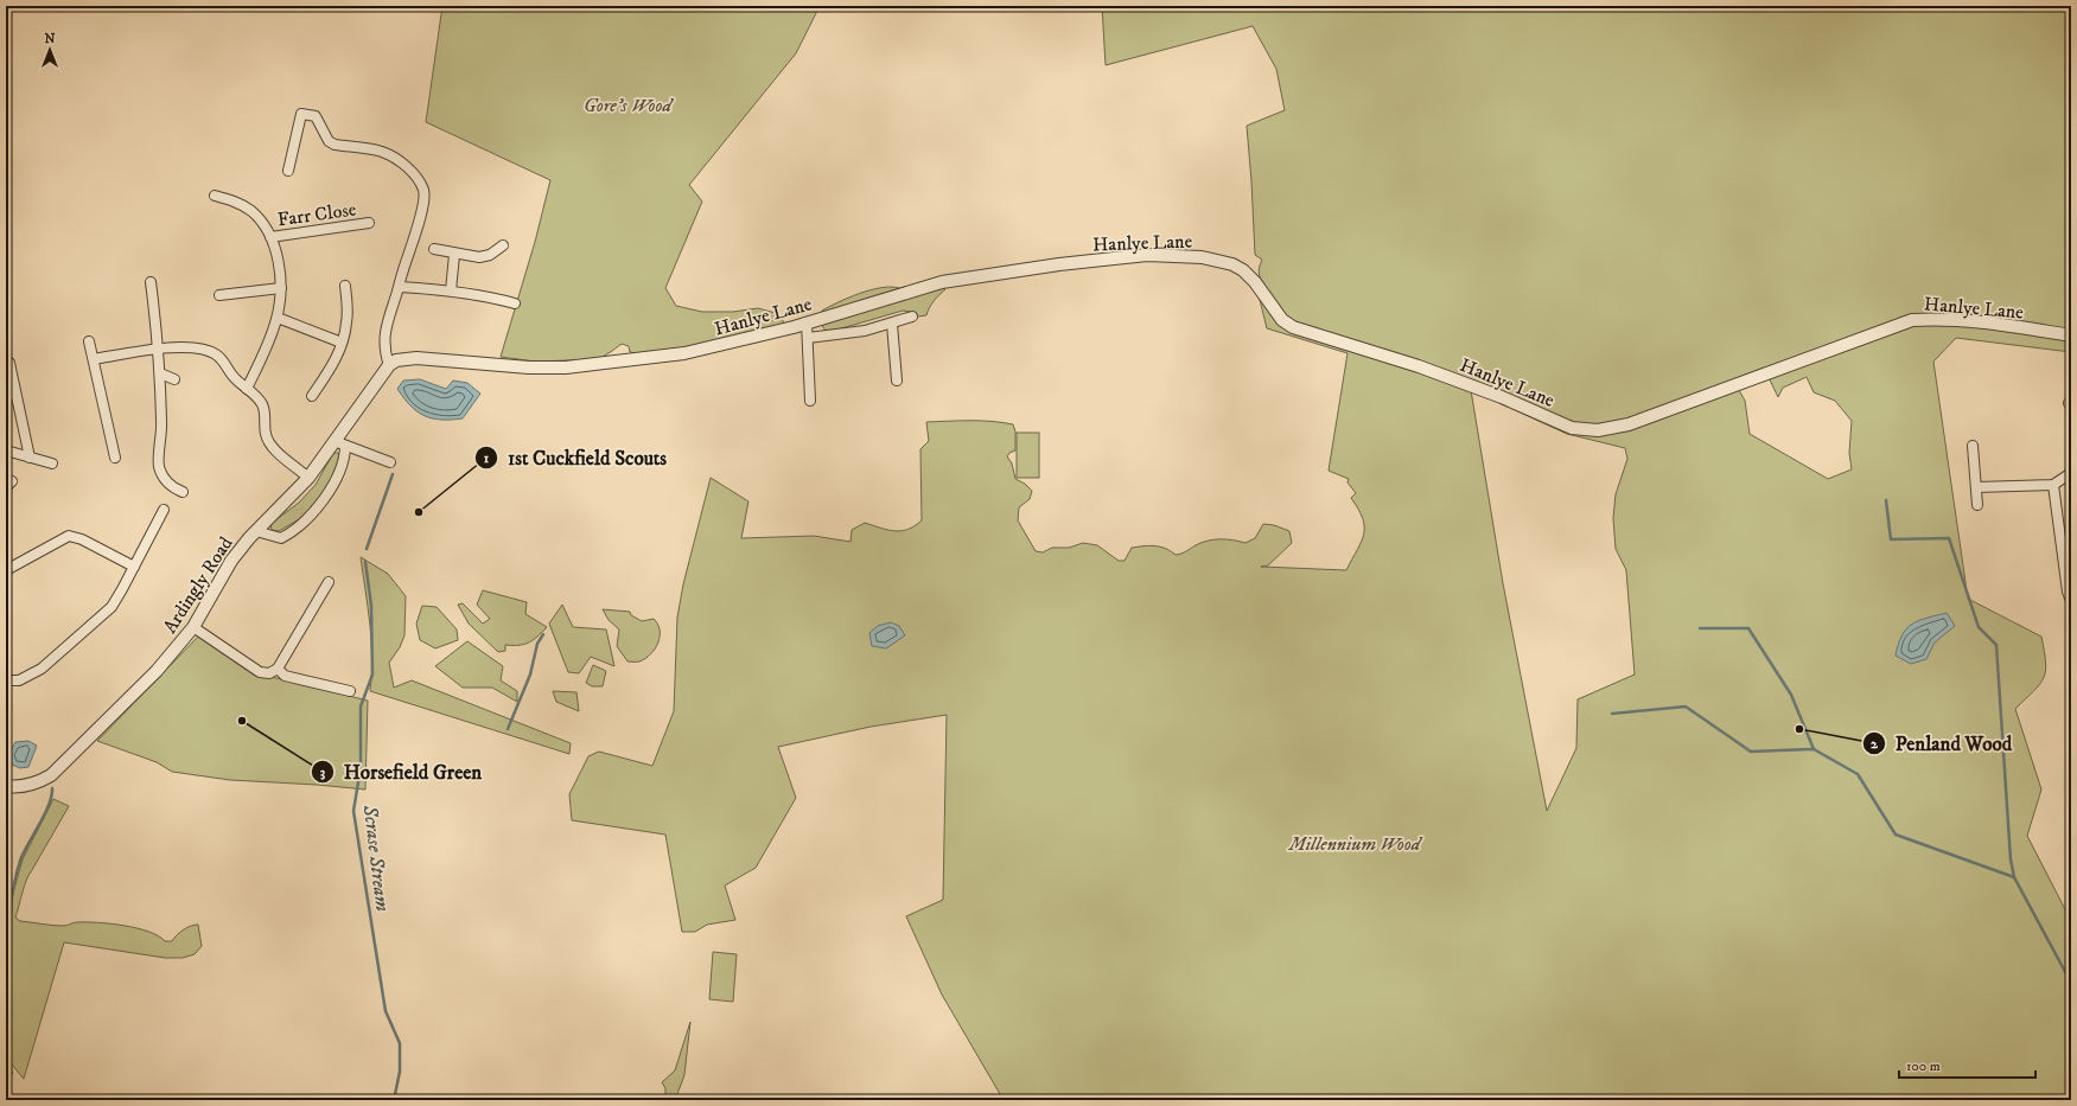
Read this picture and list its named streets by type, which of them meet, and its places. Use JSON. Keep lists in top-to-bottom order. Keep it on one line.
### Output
{"streets":{"street":["Farr Close","Hanlye Lane","Ardingly Road"]},"crossings":[["Hanlye Lane","Ardingly Road"]],"water":["Scrase Stream"],"parks":["Gore's Wood","Millennium Wood"],"places":["1st Cuckfield Scouts","Horsefield Green","Penland Wood"],"scale_bar":"100 m","north":"top"}
